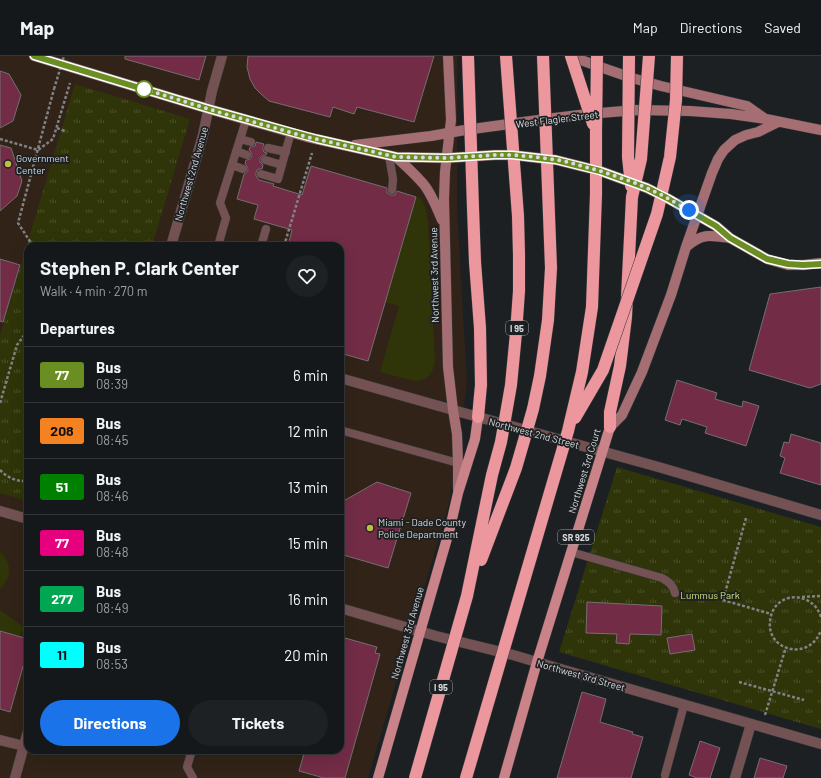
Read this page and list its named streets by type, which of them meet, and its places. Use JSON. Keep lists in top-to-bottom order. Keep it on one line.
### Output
{"streets":{"highway":["I 95"],"main road":["West Flagler Street","Northwest 3rd Avenue","Northwest 3rd Court","SR 925"],"street":["Northwest 2nd Avenue","Northwest 2nd Street","Northwest 3rd Street"]},"crossings":[["West Flagler Street","Northwest 3rd Avenue"],["West Flagler Street","Northwest 3rd Court"],["Northwest 3rd Avenue","Northwest 2nd Street"],["Northwest 3rd Avenue","Northwest 3rd Street"],["Northwest 2nd Street","Northwest 3rd Court"],["Northwest 3rd Court","Northwest 3rd Street"]],"parks":["Lummus Park"],"places":["Government Center","Miami - Dade County Police Department"],"lines":["bus line 77"],"page":{"header":"Map","nav":["Map","Directions","Saved"],"heading":[["Stephen P. Clark Center","Walk · 4 min · 270 m"],"Departures"],"list":[{"mark":"77","name":"Bus","note":"08:39","value":"6 min"},{"mark":"208","name":"Bus","note":"08:45","value":"12 min"},{"mark":"51","name":"Bus","note":"08:46","value":"13 min"},{"mark":"77","name":"Bus","note":"08:48","value":"15 min"},{"mark":"277","name":"Bus","note":"08:49","value":"16 min"},{"mark":"11","name":"Bus","note":"08:53","value":"20 min"}],"buttons":["Directions","Tickets"]}}
